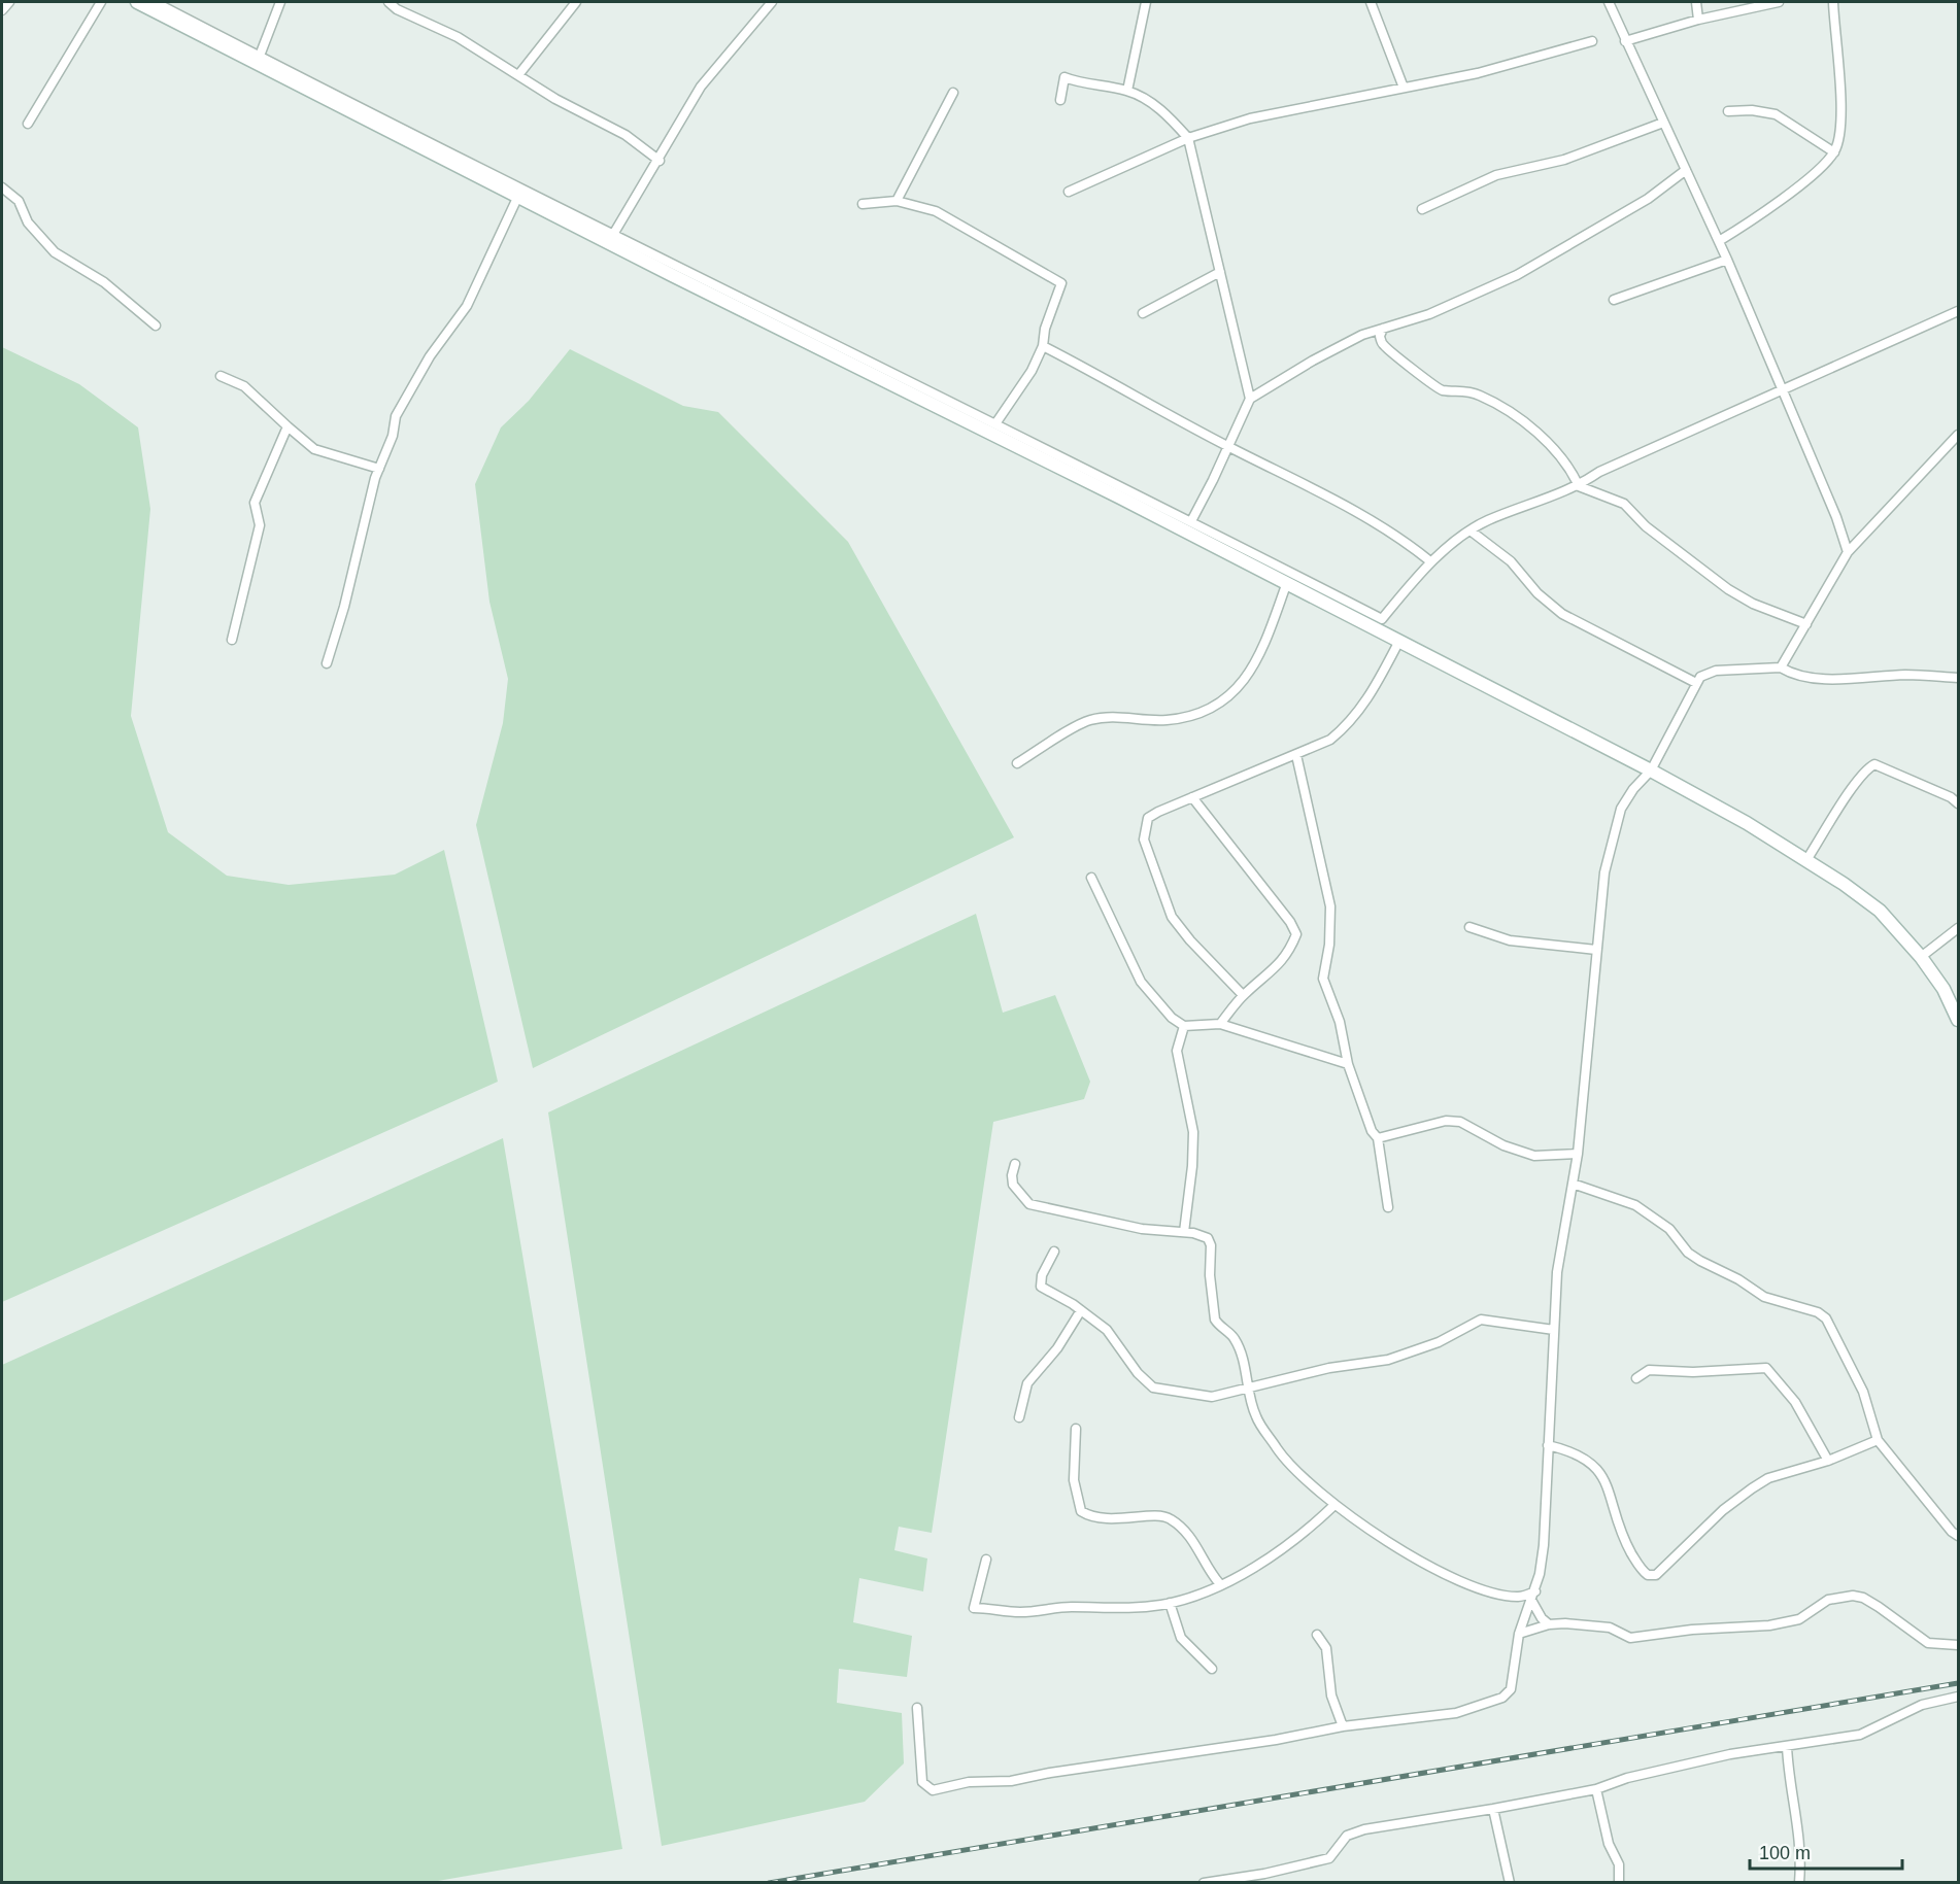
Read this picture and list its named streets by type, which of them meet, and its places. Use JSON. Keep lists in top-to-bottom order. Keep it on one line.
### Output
{"scale_bar":"100 m"}
